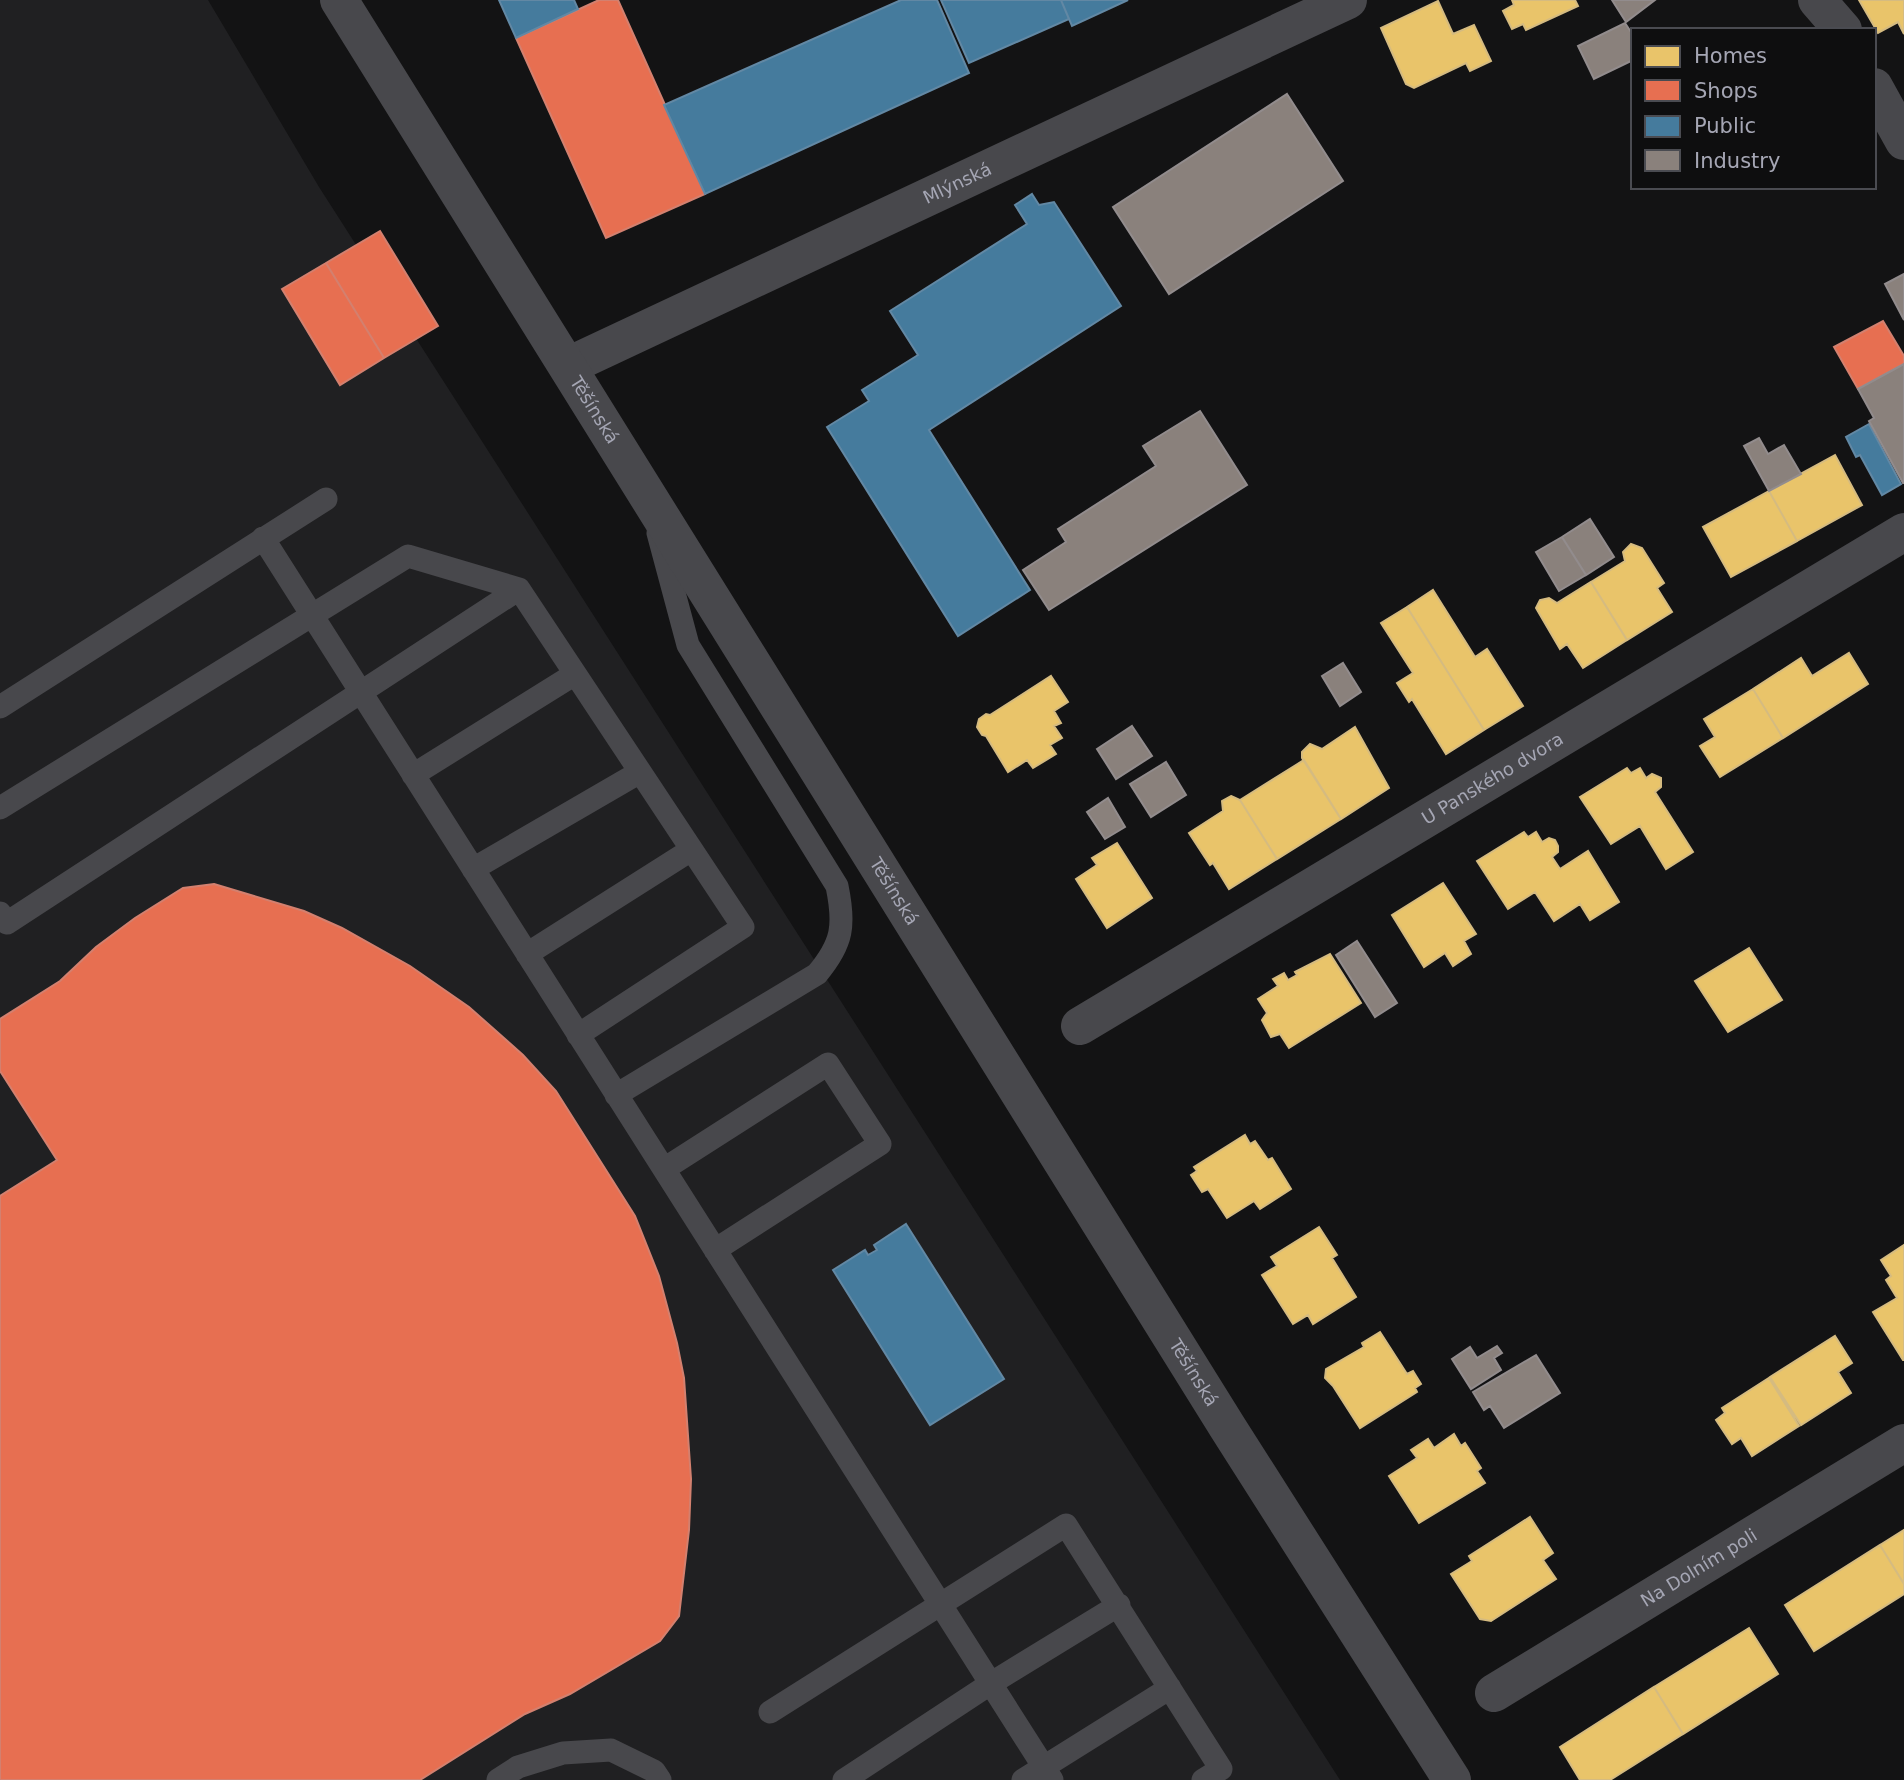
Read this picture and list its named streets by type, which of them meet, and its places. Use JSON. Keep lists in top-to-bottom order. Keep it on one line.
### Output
{"streets":{"street":["Mlýnská","Těšínská","U Panského dvora","Na Dolním poli"]},"crossings":[["Mlýnská","Těšínská"]],"legend":["Homes","Shops","Public","Industry"]}
